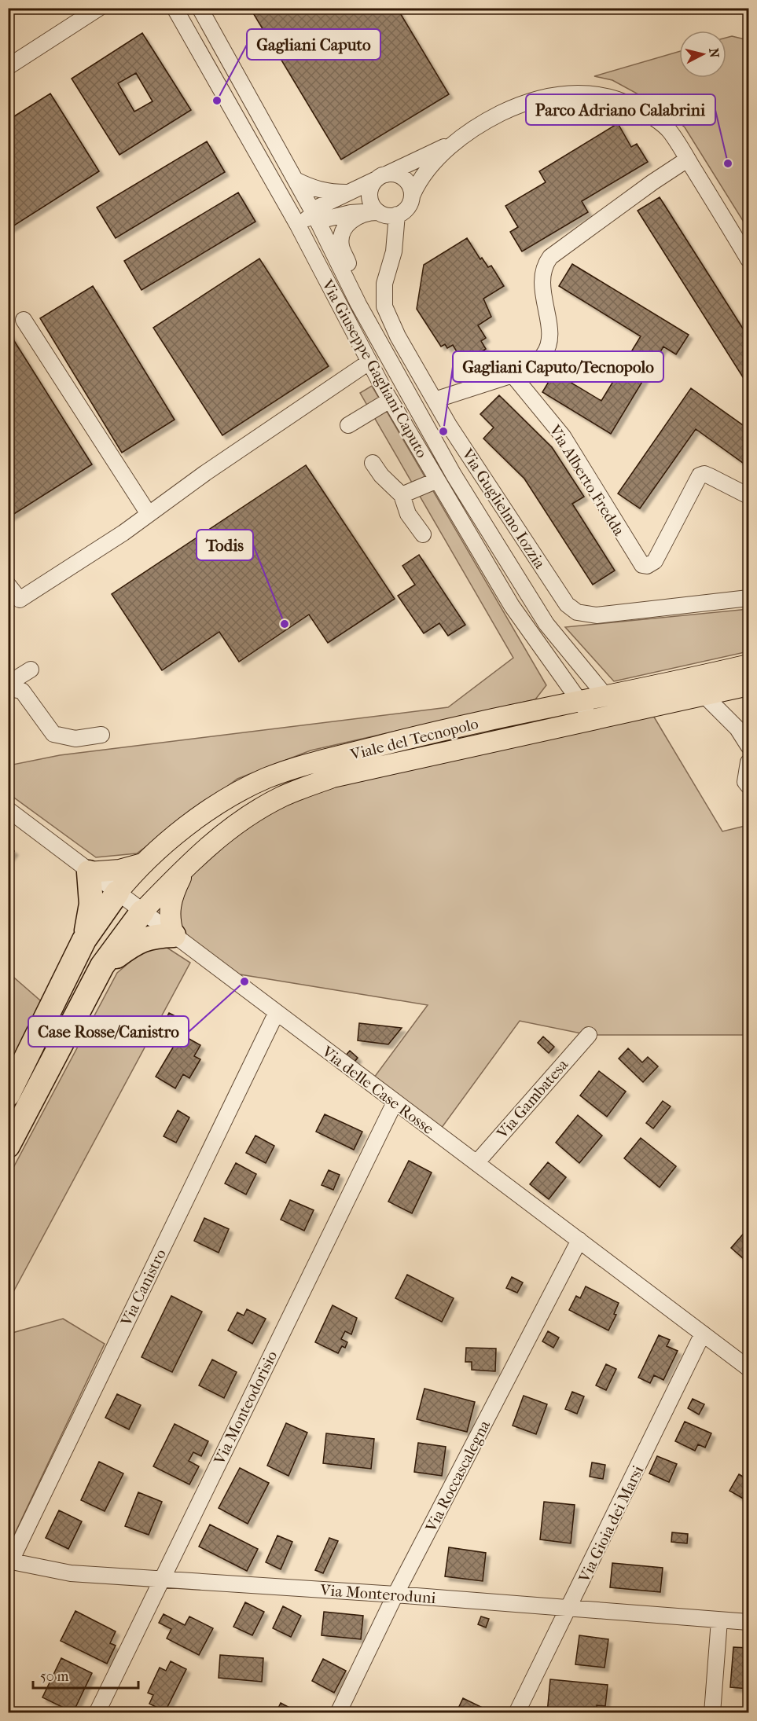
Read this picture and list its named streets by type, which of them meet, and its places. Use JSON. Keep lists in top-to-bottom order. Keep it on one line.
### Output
{"streets":{"main road":["Viale del Tecnopolo"],"street":["Via Giuseppe Gagliani Caputo","Via Alberto Fredda","Via Guglielmo Iozzia","Via delle Case Rosse","Via Gambatesa","Via Canistro","Via Monteodorisio","Via Roccascalegna","Via Gioia dei Marsi","Via Monteroduni"]},"crossings":[["Via Giuseppe Gagliani Caputo","Viale del Tecnopolo"],["Viale del Tecnopolo","Via delle Case Rosse"],["Via delle Case Rosse","Via Gambatesa"],["Via delle Case Rosse","Via Canistro"],["Via delle Case Rosse","Via Monteodorisio"],["Via delle Case Rosse","Via Roccascalegna"],["Via delle Case Rosse","Via Gioia dei Marsi"],["Via Canistro","Via Monteroduni"],["Via Monteodorisio","Via Monteroduni"],["Via Roccascalegna","Via Monteroduni"],["Via Gioia dei Marsi","Via Monteroduni"]],"places":["Gagliani Caputo","Parco Adriano Calabrini","Gagliani Caputo/Tecnopolo","Todis","Case Rosse/Canistro"],"scale_bar":"50 m","north":"right"}
